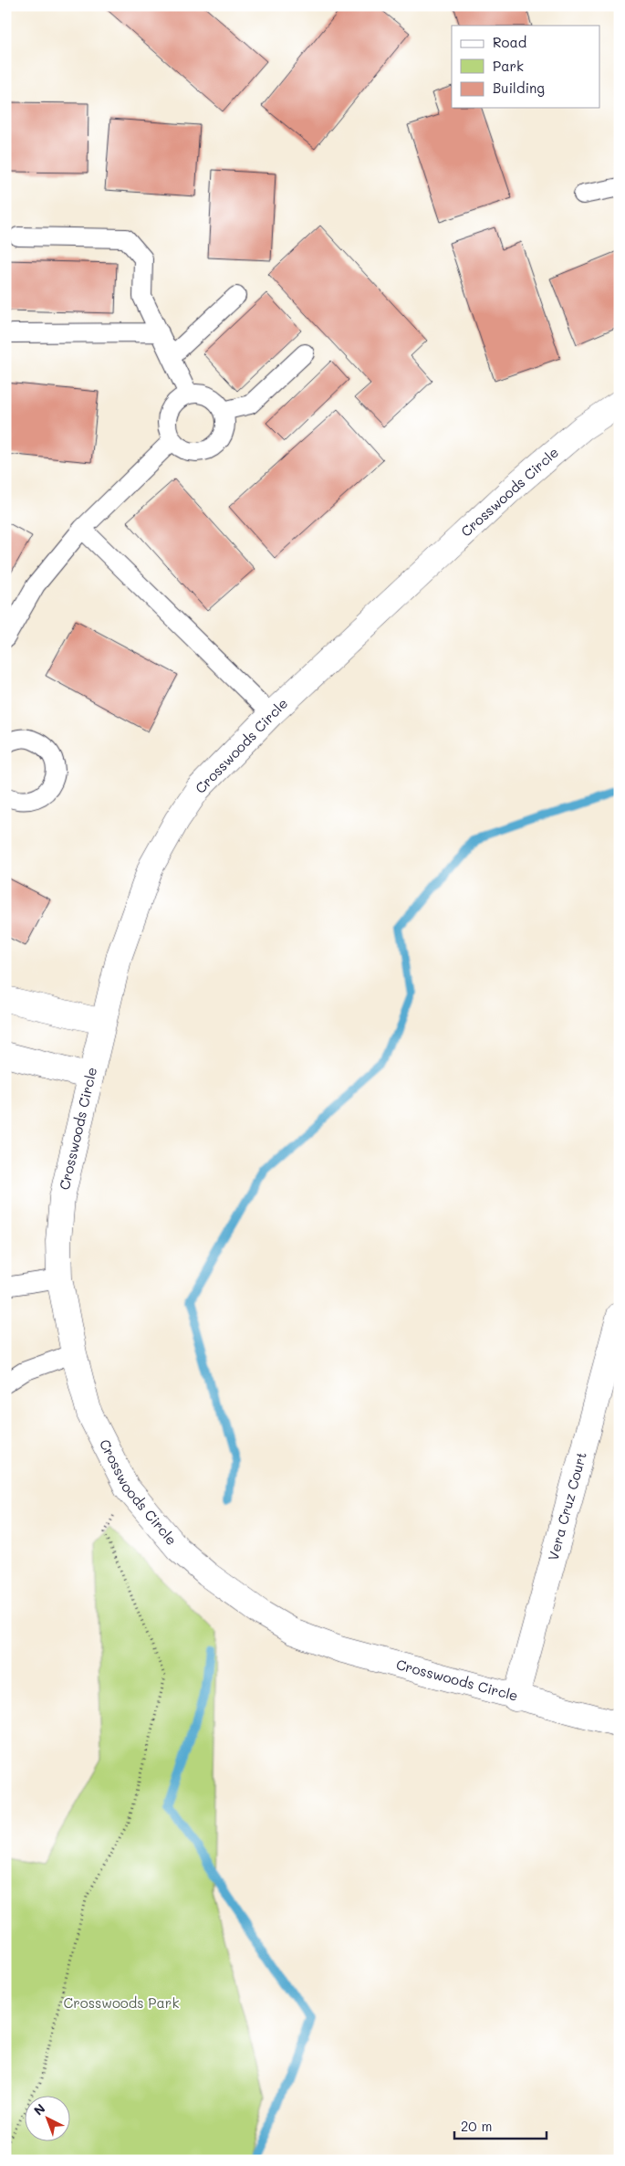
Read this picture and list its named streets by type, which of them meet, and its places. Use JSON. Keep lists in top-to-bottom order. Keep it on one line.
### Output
{"streets":{"street":["Crosswoods Circle","Vera Cruz Court"]},"crossings":[["Crosswoods Circle","Vera Cruz Court"]],"parks":["Crosswoods Park"],"legend":["Road","Park","Building"],"scale_bar":"20 m","north":"top left"}
